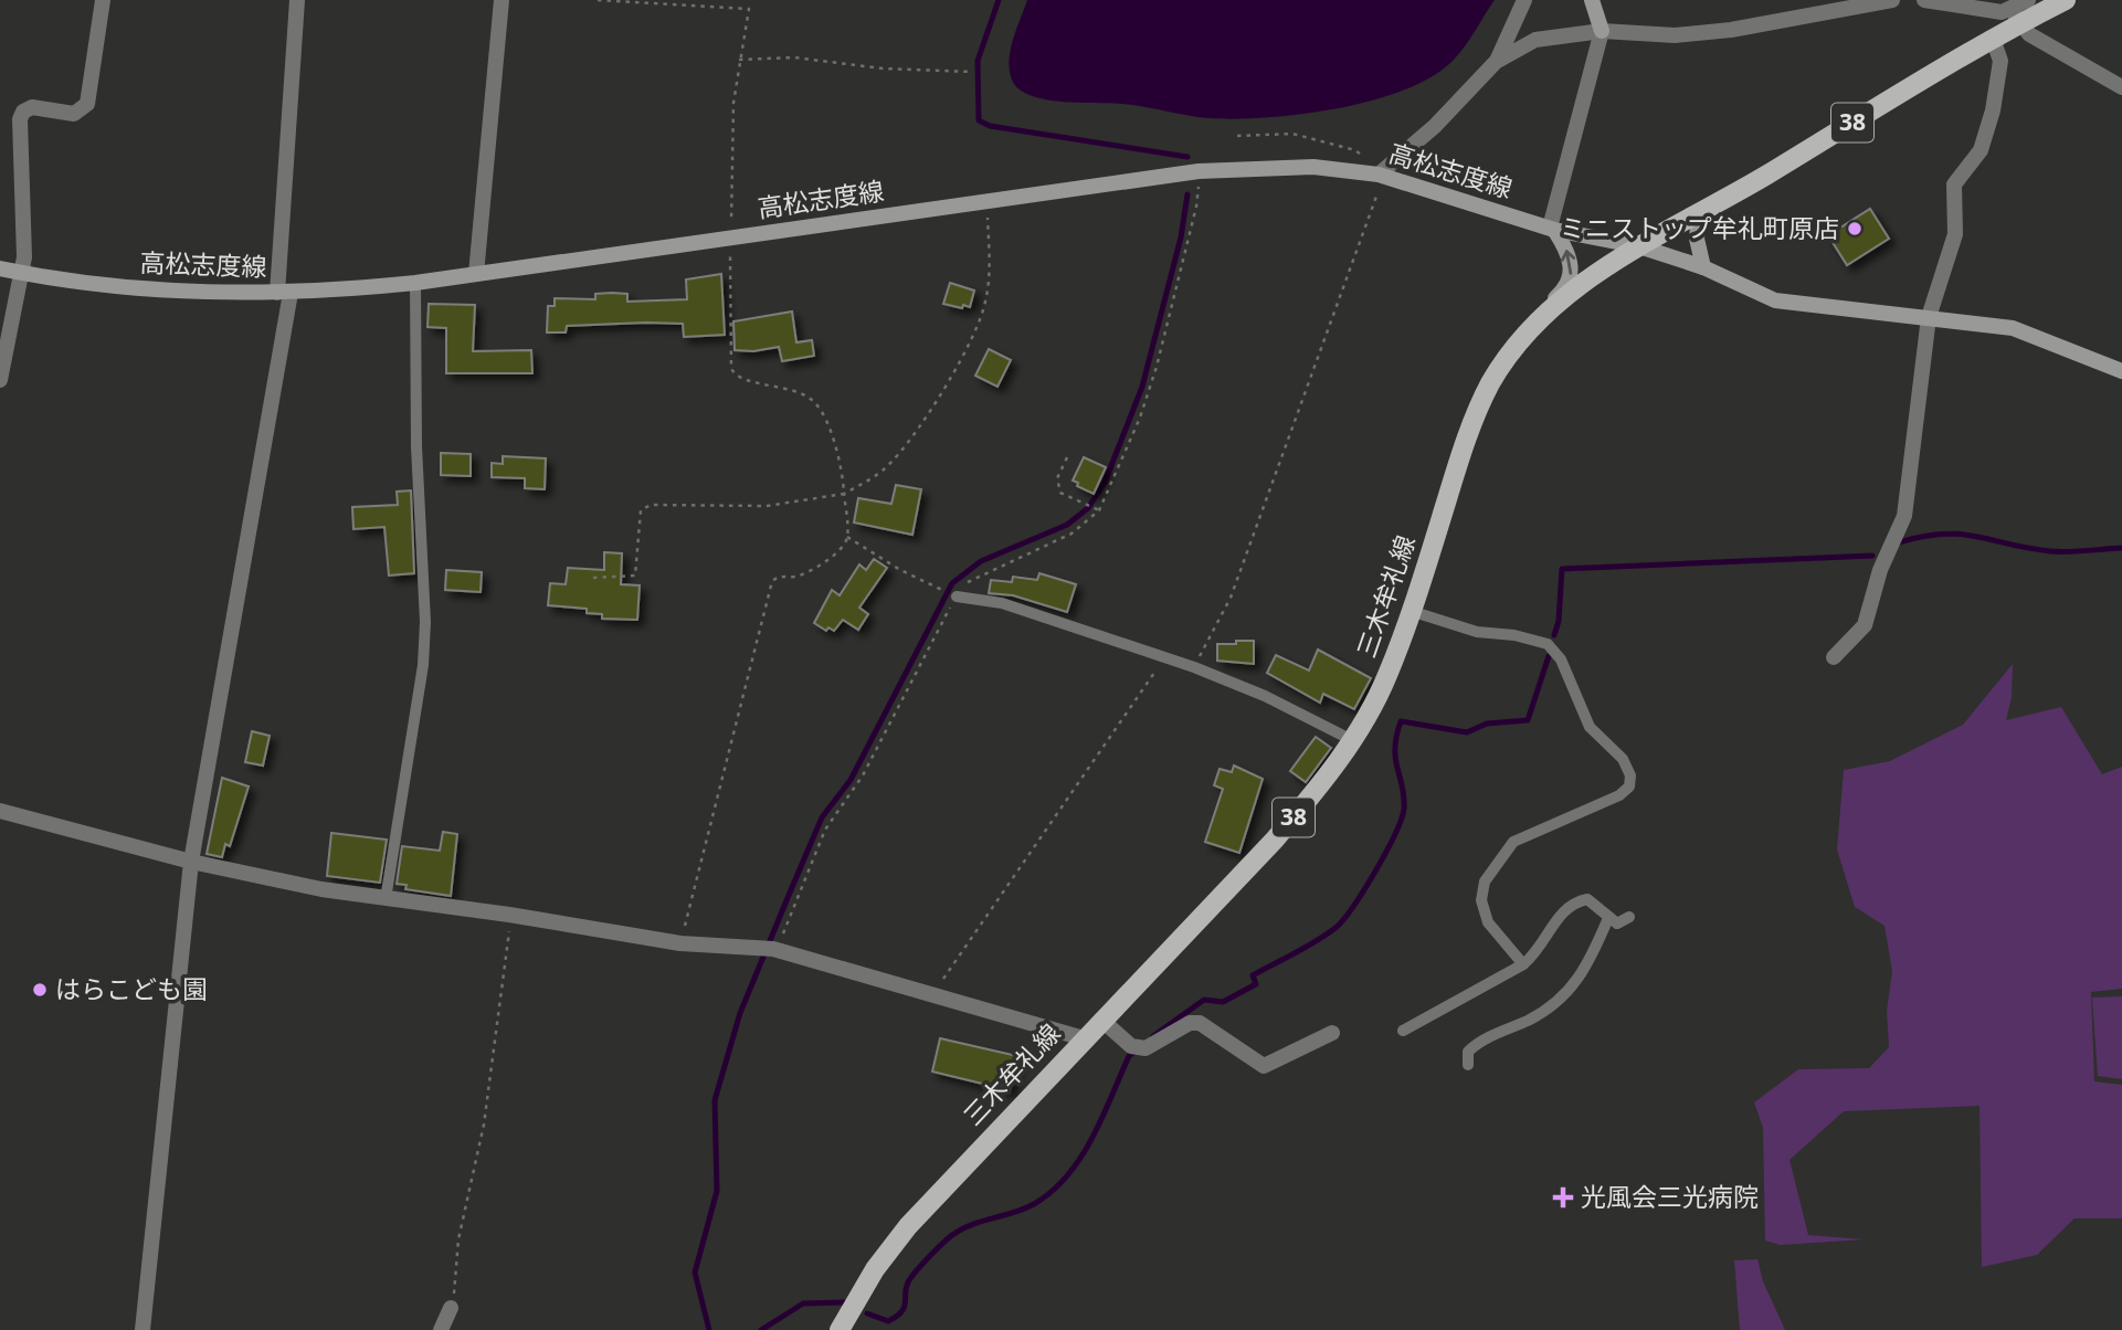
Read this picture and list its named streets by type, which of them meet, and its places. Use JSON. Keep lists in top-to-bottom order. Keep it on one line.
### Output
{"streets":{"main road":["38","高松志度線","三木牟礼線"]},"crossings":[["高松志度線","三木牟礼線"]],"places":{"other":["ミニストップ牟礼町原店","はらこども園"],"health":["光風会三光病院"]}}
